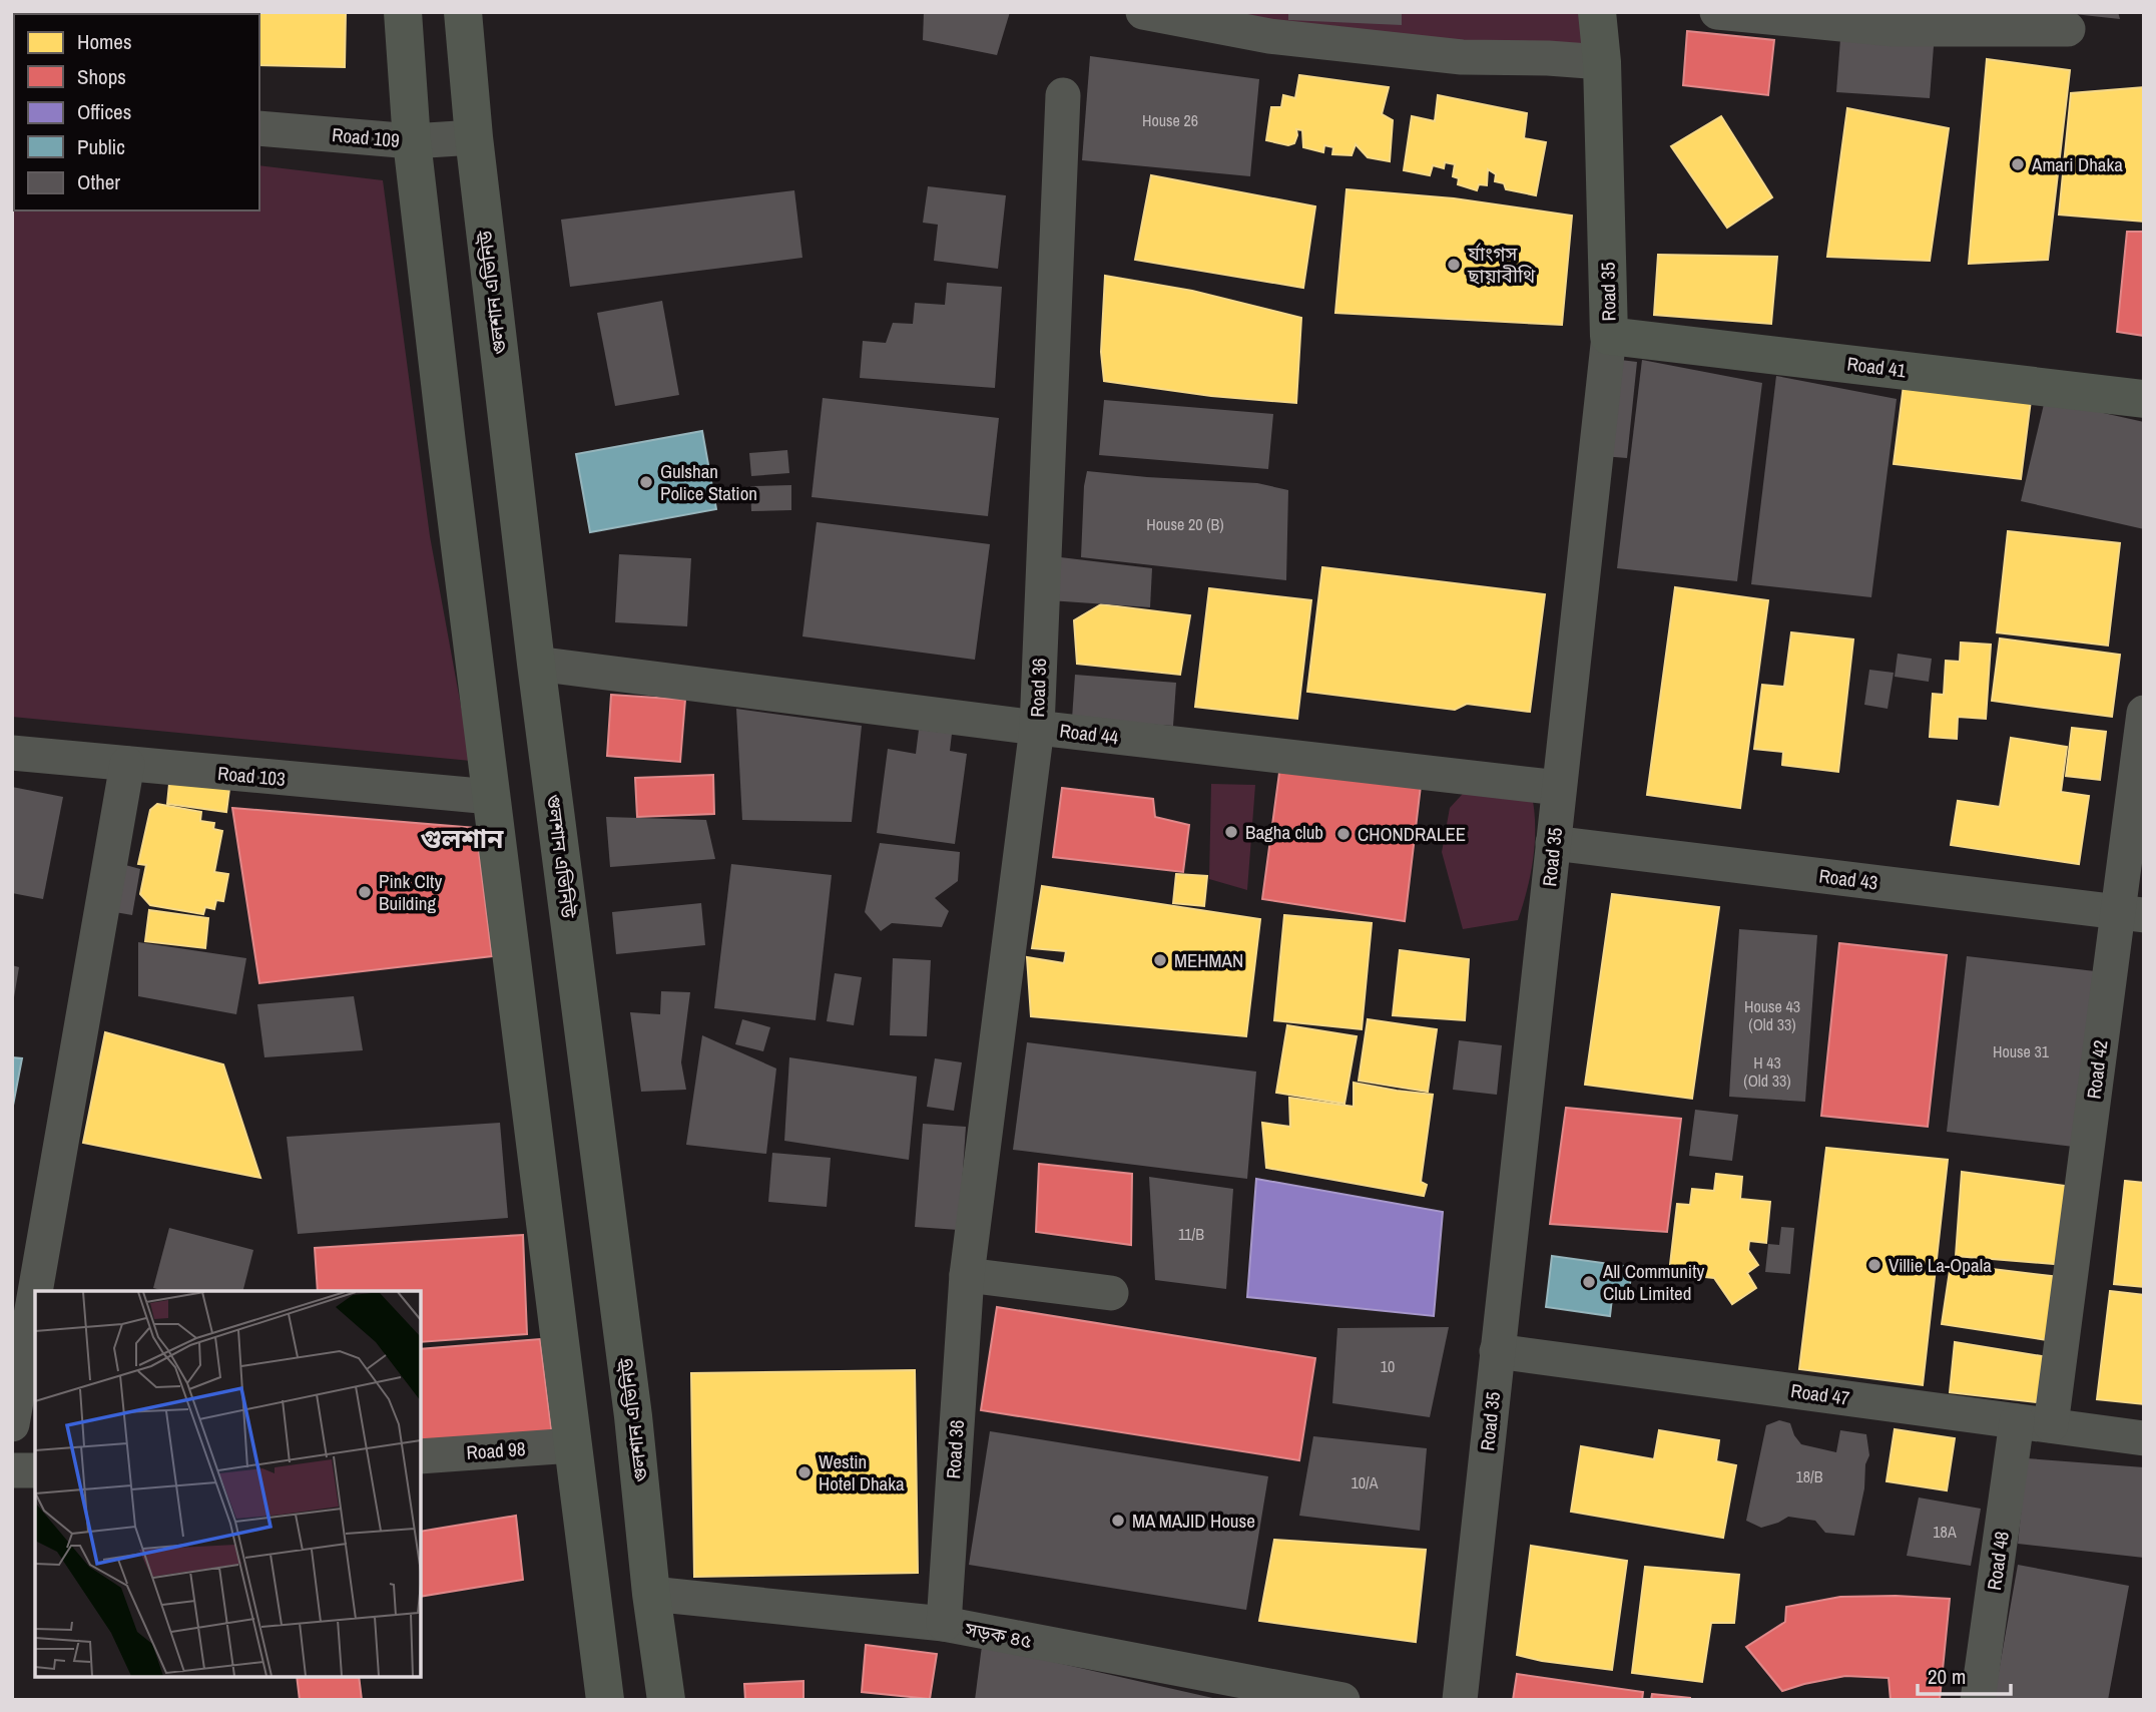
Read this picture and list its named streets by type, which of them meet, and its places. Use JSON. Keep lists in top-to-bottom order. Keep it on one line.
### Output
{"streets":{"main road":["Road 35","গুলশান এভিনিউ","Road 41"],"street":["Road 109","Road 36","Road 44","Road 103","Road 43","Road 42","Road 47","Road 98","Road 48","সড়ক ৪৫"]},"crossings":[["Road 109","গুলশান এভিনিউ"],["Road 35","Road 41"],["Road 35","Road 44"],["Road 35","Road 43"],["Road 35","Road 47"],["গুলশান এভিনিউ","Road 44"],["গুলশান এভিনিউ","সড়ক ৪৫"],["Road 36","Road 44"],["Road 36","সড়ক ৪৫"],["Road 43","Road 42"],["Road 42","Road 47"],["Road 42","Road 48"],["Road 47","Road 48"]],"districts":["গুলশান"],"places":["Amari Dhaka","র্যাংগস ছায়াবীথি","Gulshan Police Station","Bagha club","CHONDRALEE","Pink CIty Building","MEHMAN","Villie La-Opala","All Community Club Limited","Westin Hotel Dhaka","MA MAJID House"],"house_numbers":["House 26","House 20 (B)","House 43 (Old 33)","House 31","H 43 (Old 33)","11/B","10","18/B","10/A","18A"],"legend":["Homes","Shops","Offices","Public","Other"],"scale_bar":"20 m"}
